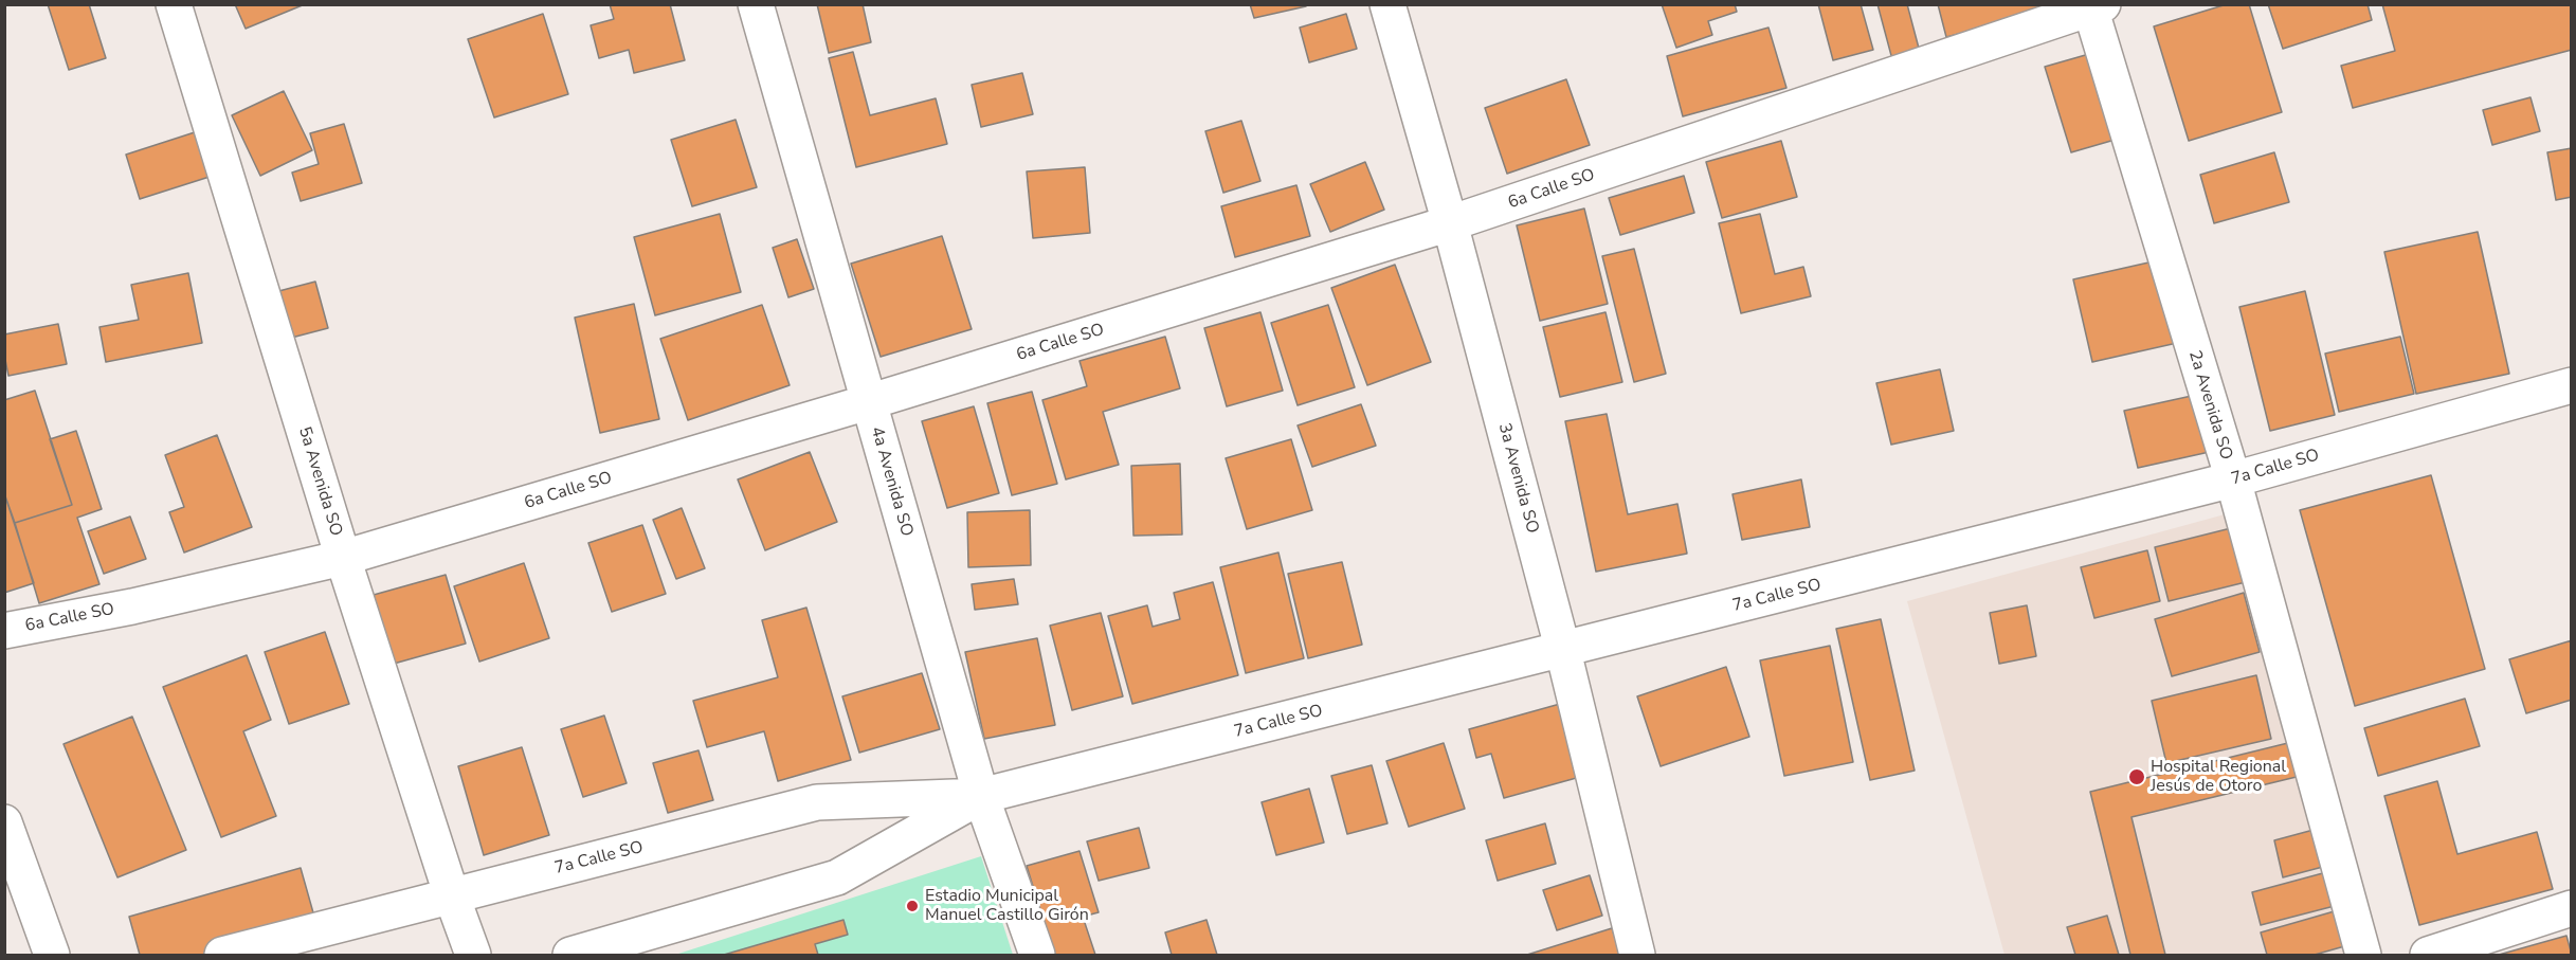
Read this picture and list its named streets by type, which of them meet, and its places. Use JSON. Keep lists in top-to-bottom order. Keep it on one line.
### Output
{"streets":{"street":["6a Calle SO","2a Avenida SO","7a Calle SO","3a Avenida SO","5a Avenida SO","4a Avenida SO"]},"crossings":[["6a Calle SO","2a Avenida SO"],["6a Calle SO","3a Avenida SO"],["6a Calle SO","5a Avenida SO"],["6a Calle SO","4a Avenida SO"],["2a Avenida SO","7a Calle SO"],["7a Calle SO","3a Avenida SO"],["7a Calle SO","5a Avenida SO"],["7a Calle SO","4a Avenida SO"]],"places":["Hospital Regional Jesús de Otoro","Estadio Municipal Manuel Castillo Girón"]}
